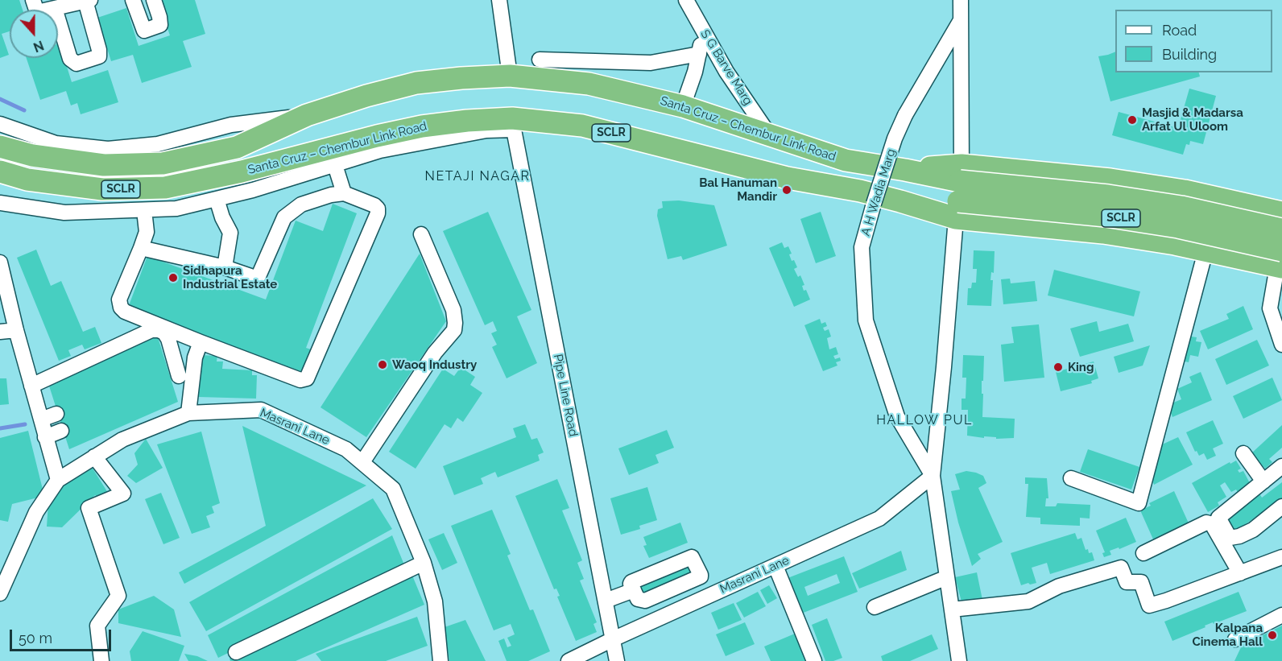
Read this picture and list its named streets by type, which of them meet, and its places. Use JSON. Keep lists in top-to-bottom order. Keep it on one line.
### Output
{"streets":{"highway":["Santa Cruz – Chembur Link Road","SCLR"],"street":["S G Barve Marg","A H Wadia Marg","Pipe Line Road","Masrani Lane"]},"crossings":[["S G Barve Marg","Santa Cruz – Chembur Link Road"],["Santa Cruz – Chembur Link Road","SCLR"],["Santa Cruz – Chembur Link Road","Pipe Line Road"],["A H Wadia Marg","Masrani Lane"],["Pipe Line Road","Masrani Lane"]],"districts":["NETAJI NAGAR","HALLOW PUL"],"places":["Masjid & Madarsa Arfat Ul Uloom","Bal Hanuman Mandir","Sidhapura Industrial Estate","Waoq Industry","King","Kalpana Cinema Hall"],"legend":["Road","Building"],"scale_bar":"50 m","north":"bottom"}
